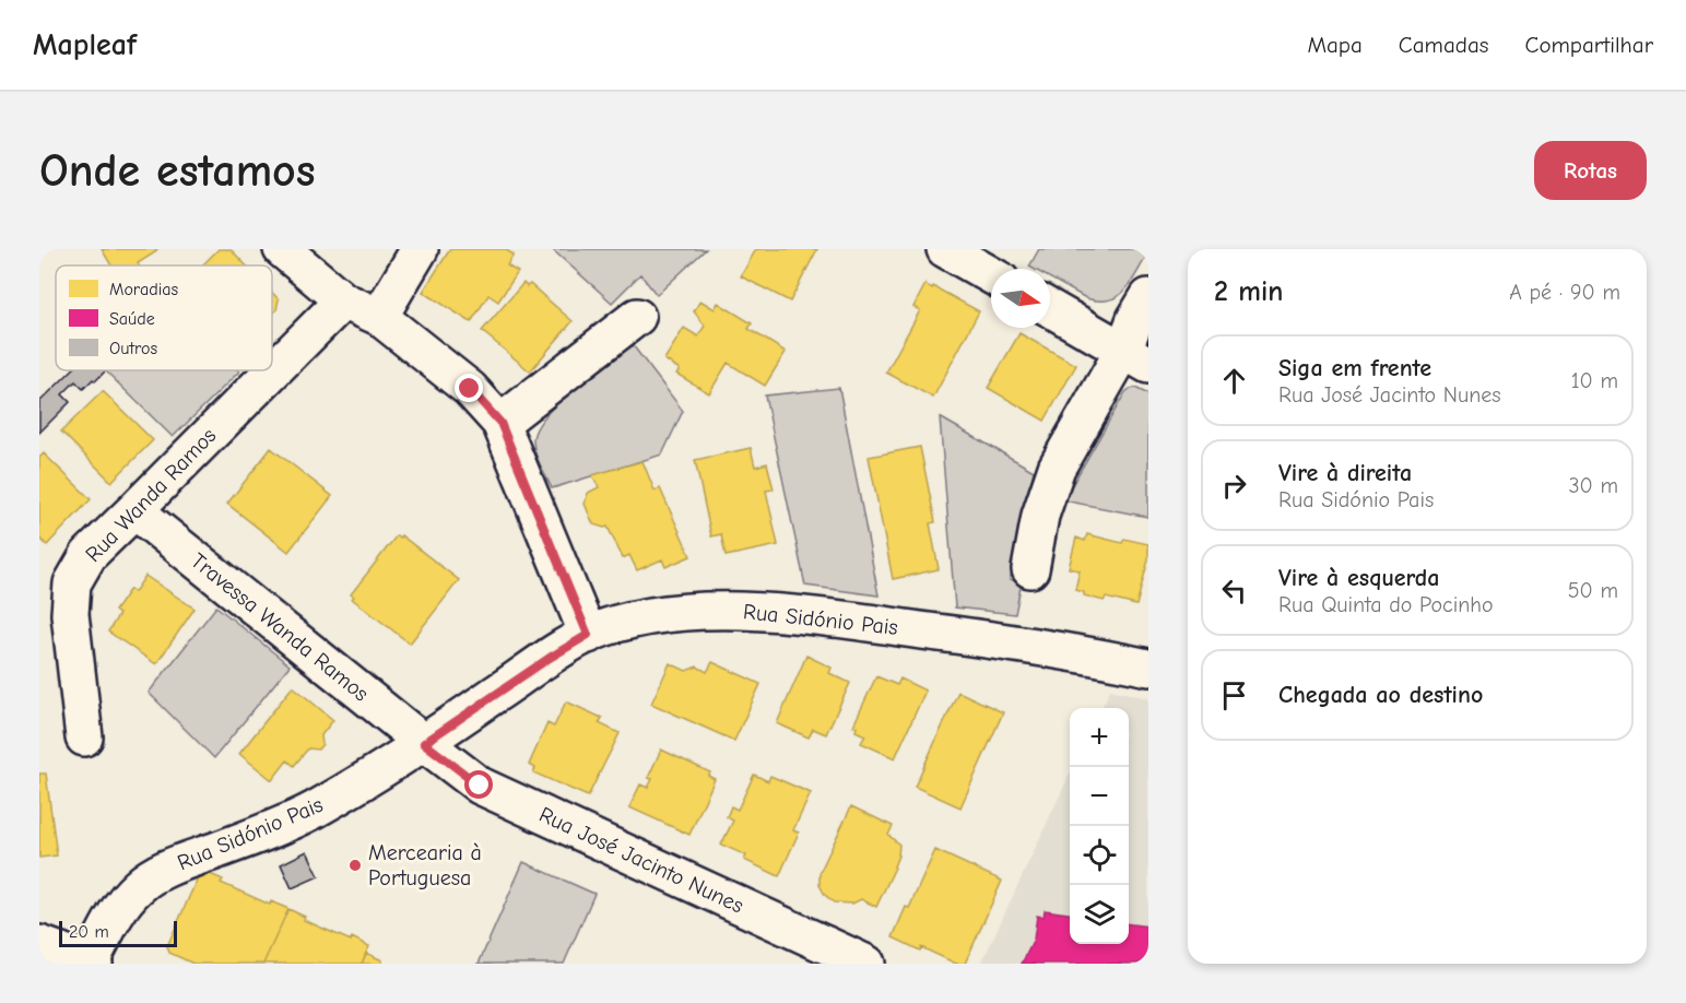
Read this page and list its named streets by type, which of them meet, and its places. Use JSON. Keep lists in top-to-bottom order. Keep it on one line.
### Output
{"streets":{"street":["Rua Wanda Ramos","Rua Sidónio Pais","Travessa Wanda Ramos","Rua José Jacinto Nunes"]},"crossings":[["Rua Wanda Ramos","Travessa Wanda Ramos"],["Rua Sidónio Pais","Travessa Wanda Ramos"],["Rua Sidónio Pais","Rua José Jacinto Nunes"],["Travessa Wanda Ramos","Rua José Jacinto Nunes"]],"places":["Mercearia à Portuguesa"],"legend":["Moradias","Saúde","Outros"],"scale_bar":"20 m","north":"right","page":{"header":"Mapleaf","nav":["Mapa","Camadas","Compartilhar"],"buttons":"Rotas","title":"Onde estamos","heading":["2 min","A pé · 90 m"],"list":[["Siga em frente","Rua José Jacinto Nunes","10 m"],["Vire à direita","Rua Sidónio Pais","30 m"],["Vire à esquerda","Rua Quinta do Pocinho","50 m"],"Chegada ao destino"],"map_buttons":["+","−"],"scale":"20 m"}}
